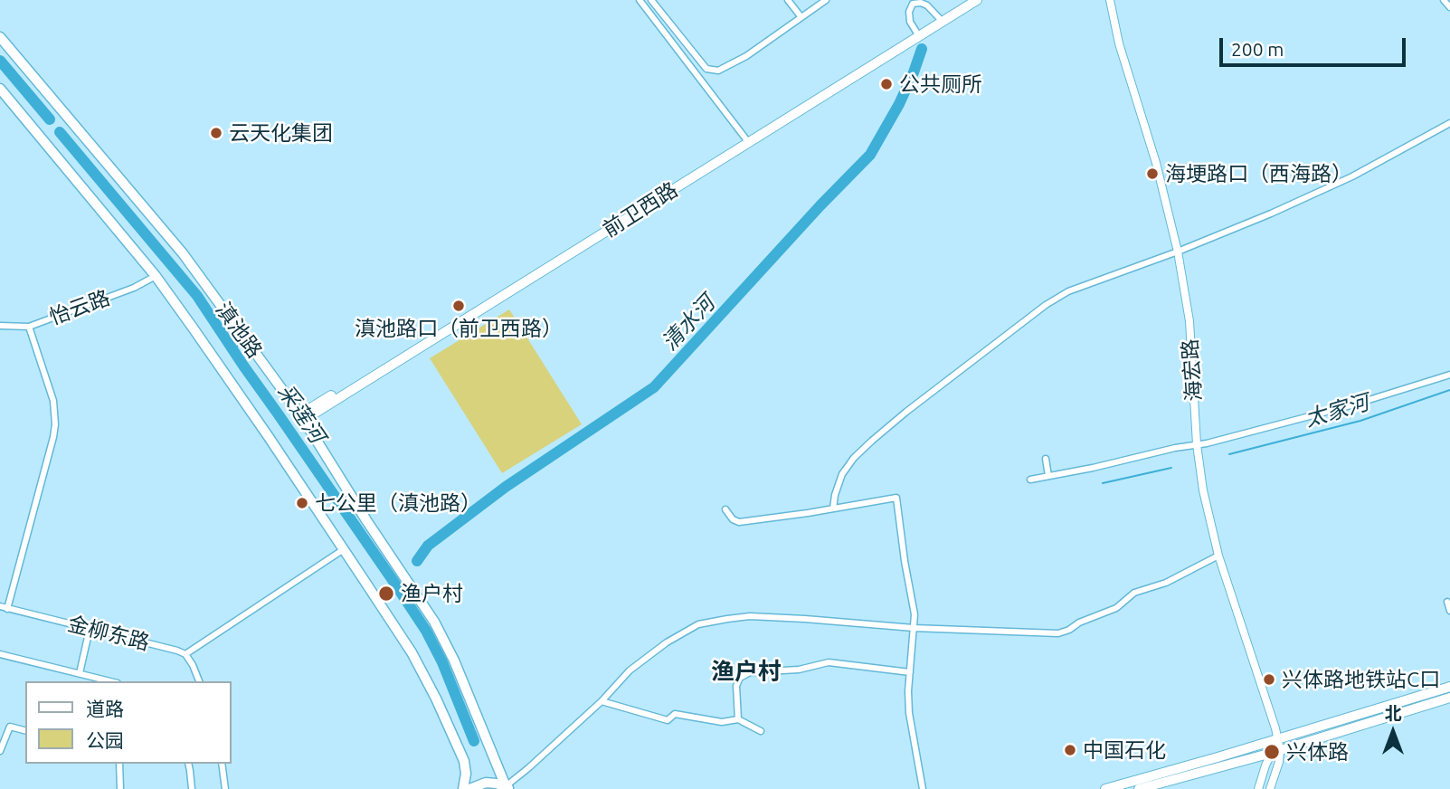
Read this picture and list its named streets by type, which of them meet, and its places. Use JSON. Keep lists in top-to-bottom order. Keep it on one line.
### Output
{"streets":{"main road":["前卫西路","滇池路"],"street":["怡云路","海宏路","金柳东路"]},"crossings":[["前卫西路","滇池路"],["怡云路","滇池路"]],"districts":["渔户村"],"water":["清水河","太家河","采莲河"],"places":["公共厕所","云天化集团","海埂路口（西海路）","滇池路口（前卫西路）","七公里（滇池路）","渔户村","兴体路地铁站C口","中国石化","兴体路"],"legend":["道路","公园"],"scale_bar":"200 m","north":"top"}
